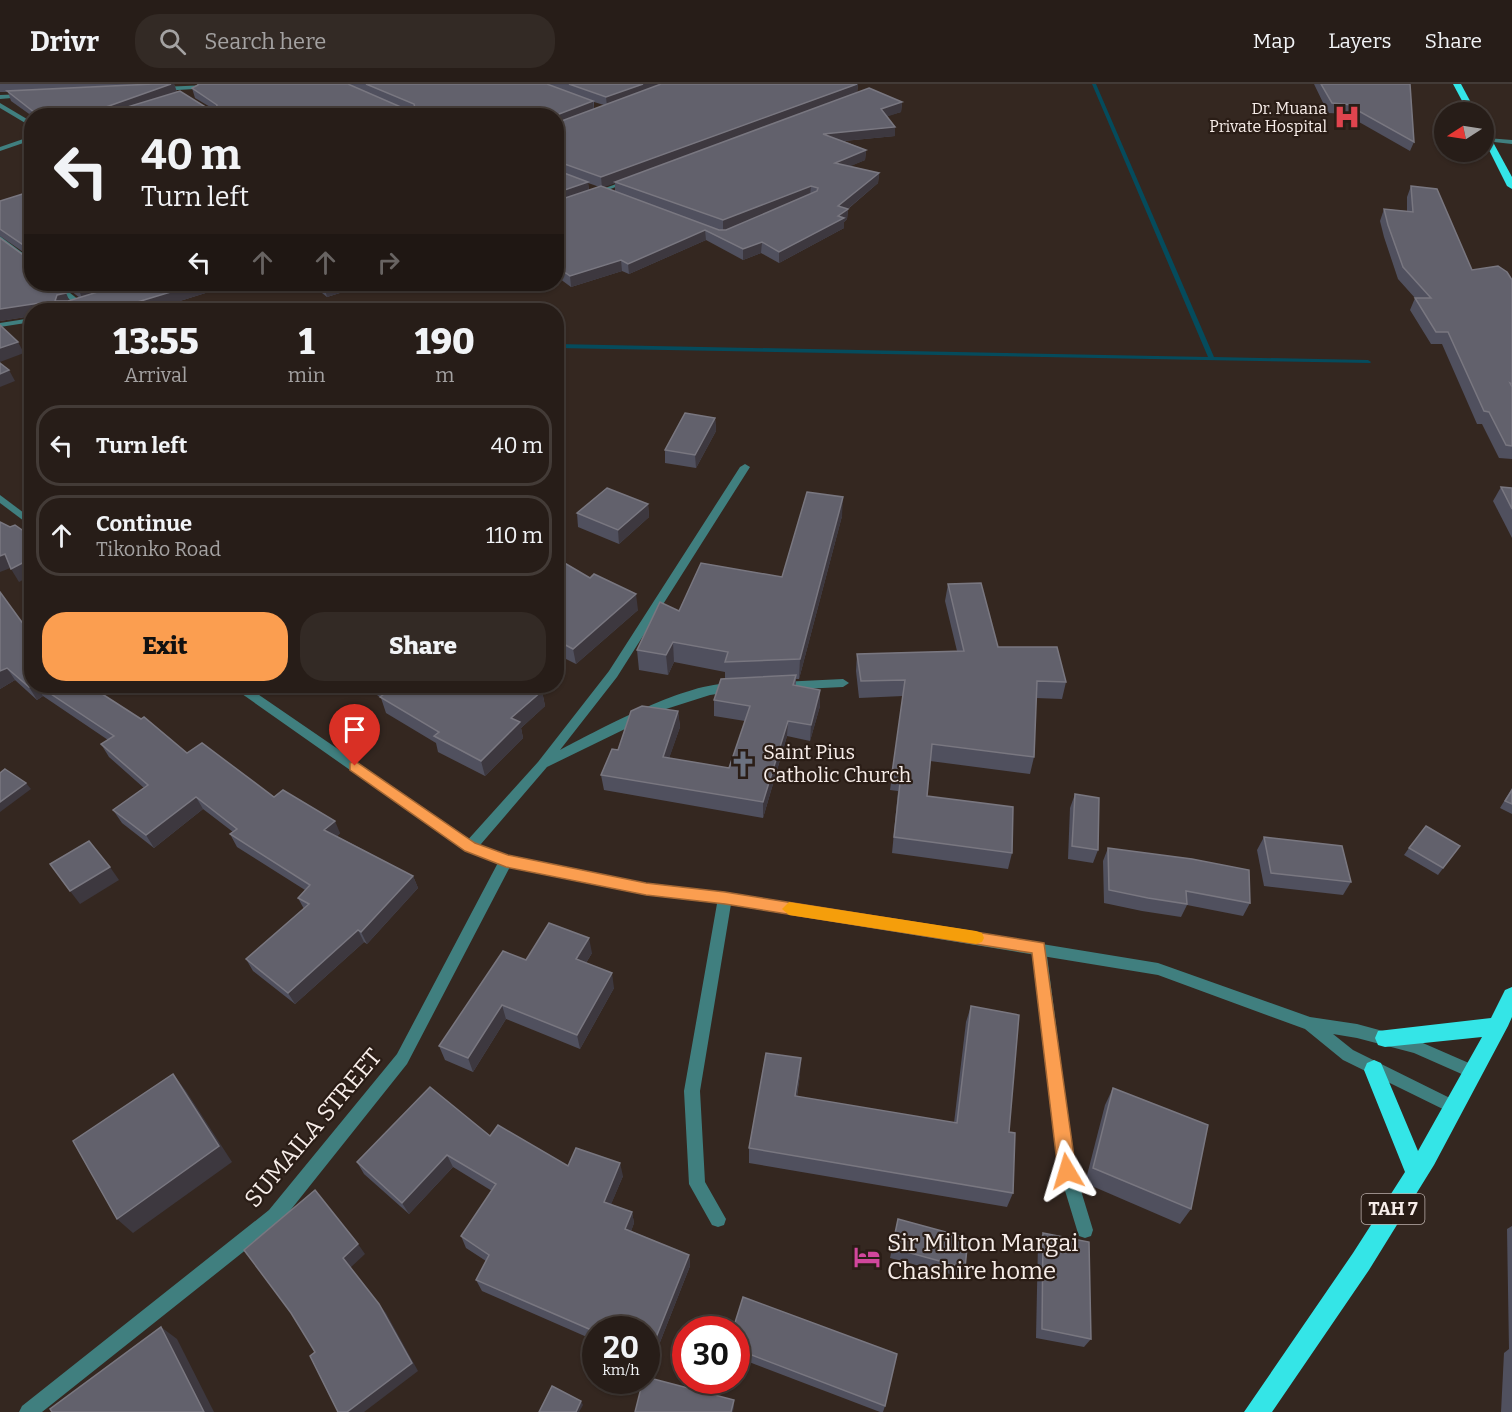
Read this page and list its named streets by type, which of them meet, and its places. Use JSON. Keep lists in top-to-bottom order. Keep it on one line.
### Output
{"streets":{"highway":["TAH 7"],"street":["SUMAILA STREET"]},"places":{"hospital":["Dr. Muana Private Hospital"],"church":["Saint Pius Catholic Church"],"hotel":["Sir Milton Margai Chashire home"]},"north":"left","page":{"header":"Drivr","search":"Search here","nav":["Map","Layers","Share"],"turn":["40 m","Turn left"],"eta":["13:55","Arrival","1","min","190","m"],"list":[{"name":"Turn left","value":"40 m"},{"name":"Continue","note":"Tikonko Road","value":"110 m"}],"buttons":["Exit","Share"],"speed":"20 km/h","limit":"30"}}
